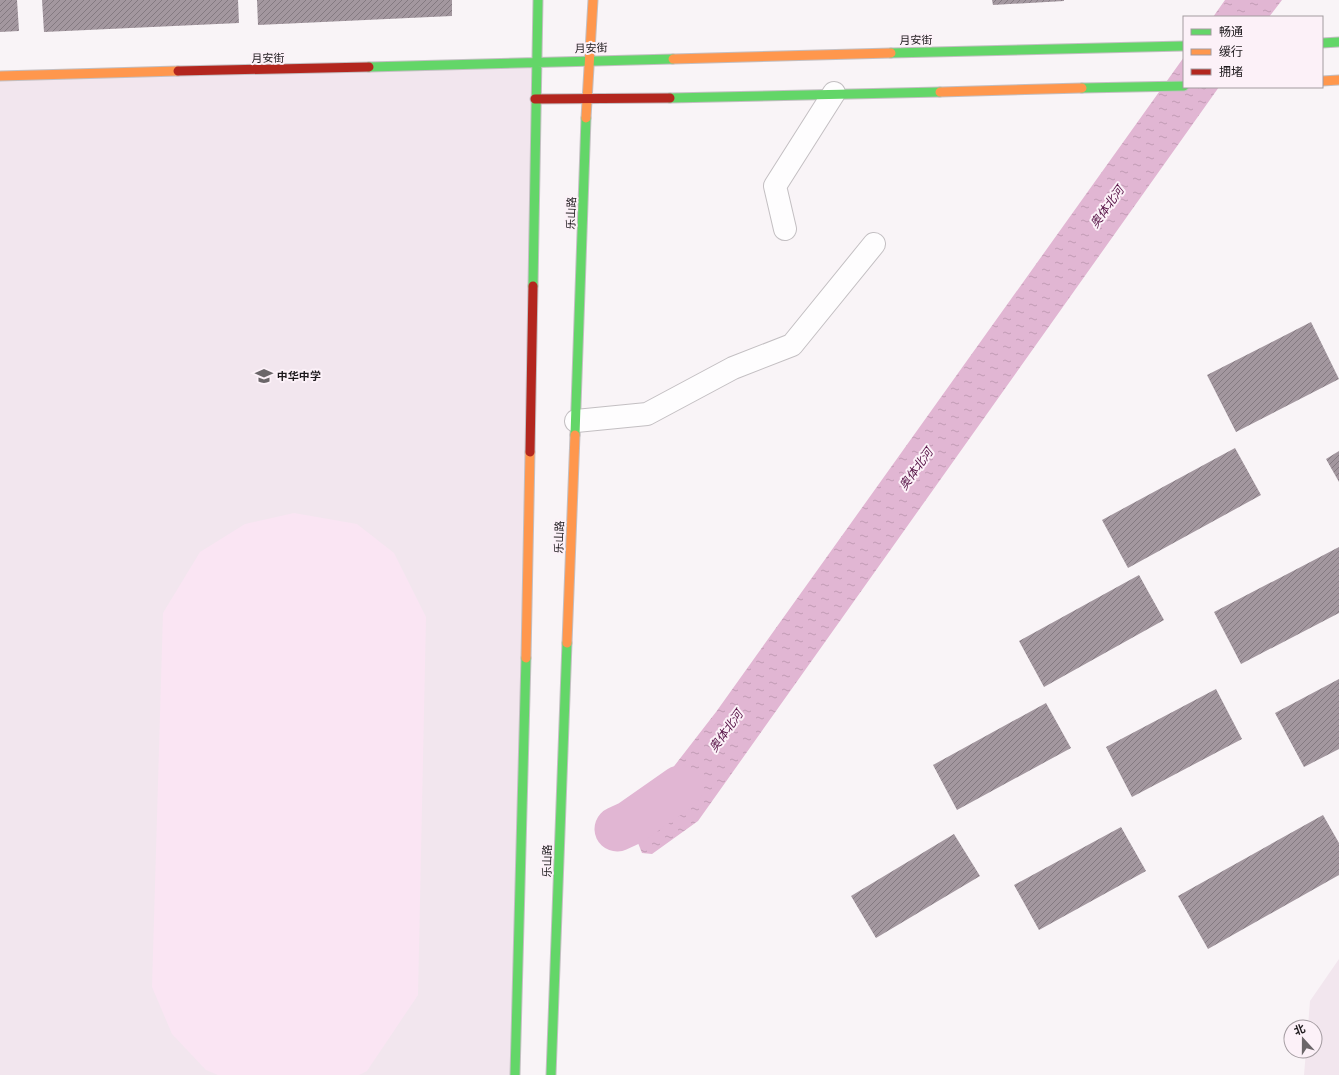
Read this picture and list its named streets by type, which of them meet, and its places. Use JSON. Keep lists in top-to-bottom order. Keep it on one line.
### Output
{"streets":{"street":["月安街","乐山路"]},"crossings":[["月安街","乐山路"]],"water":["奥体北河"],"places":{"school or university":["中华中学"]},"legend":["畅通","缓行","拥堵"],"north":"top"}
